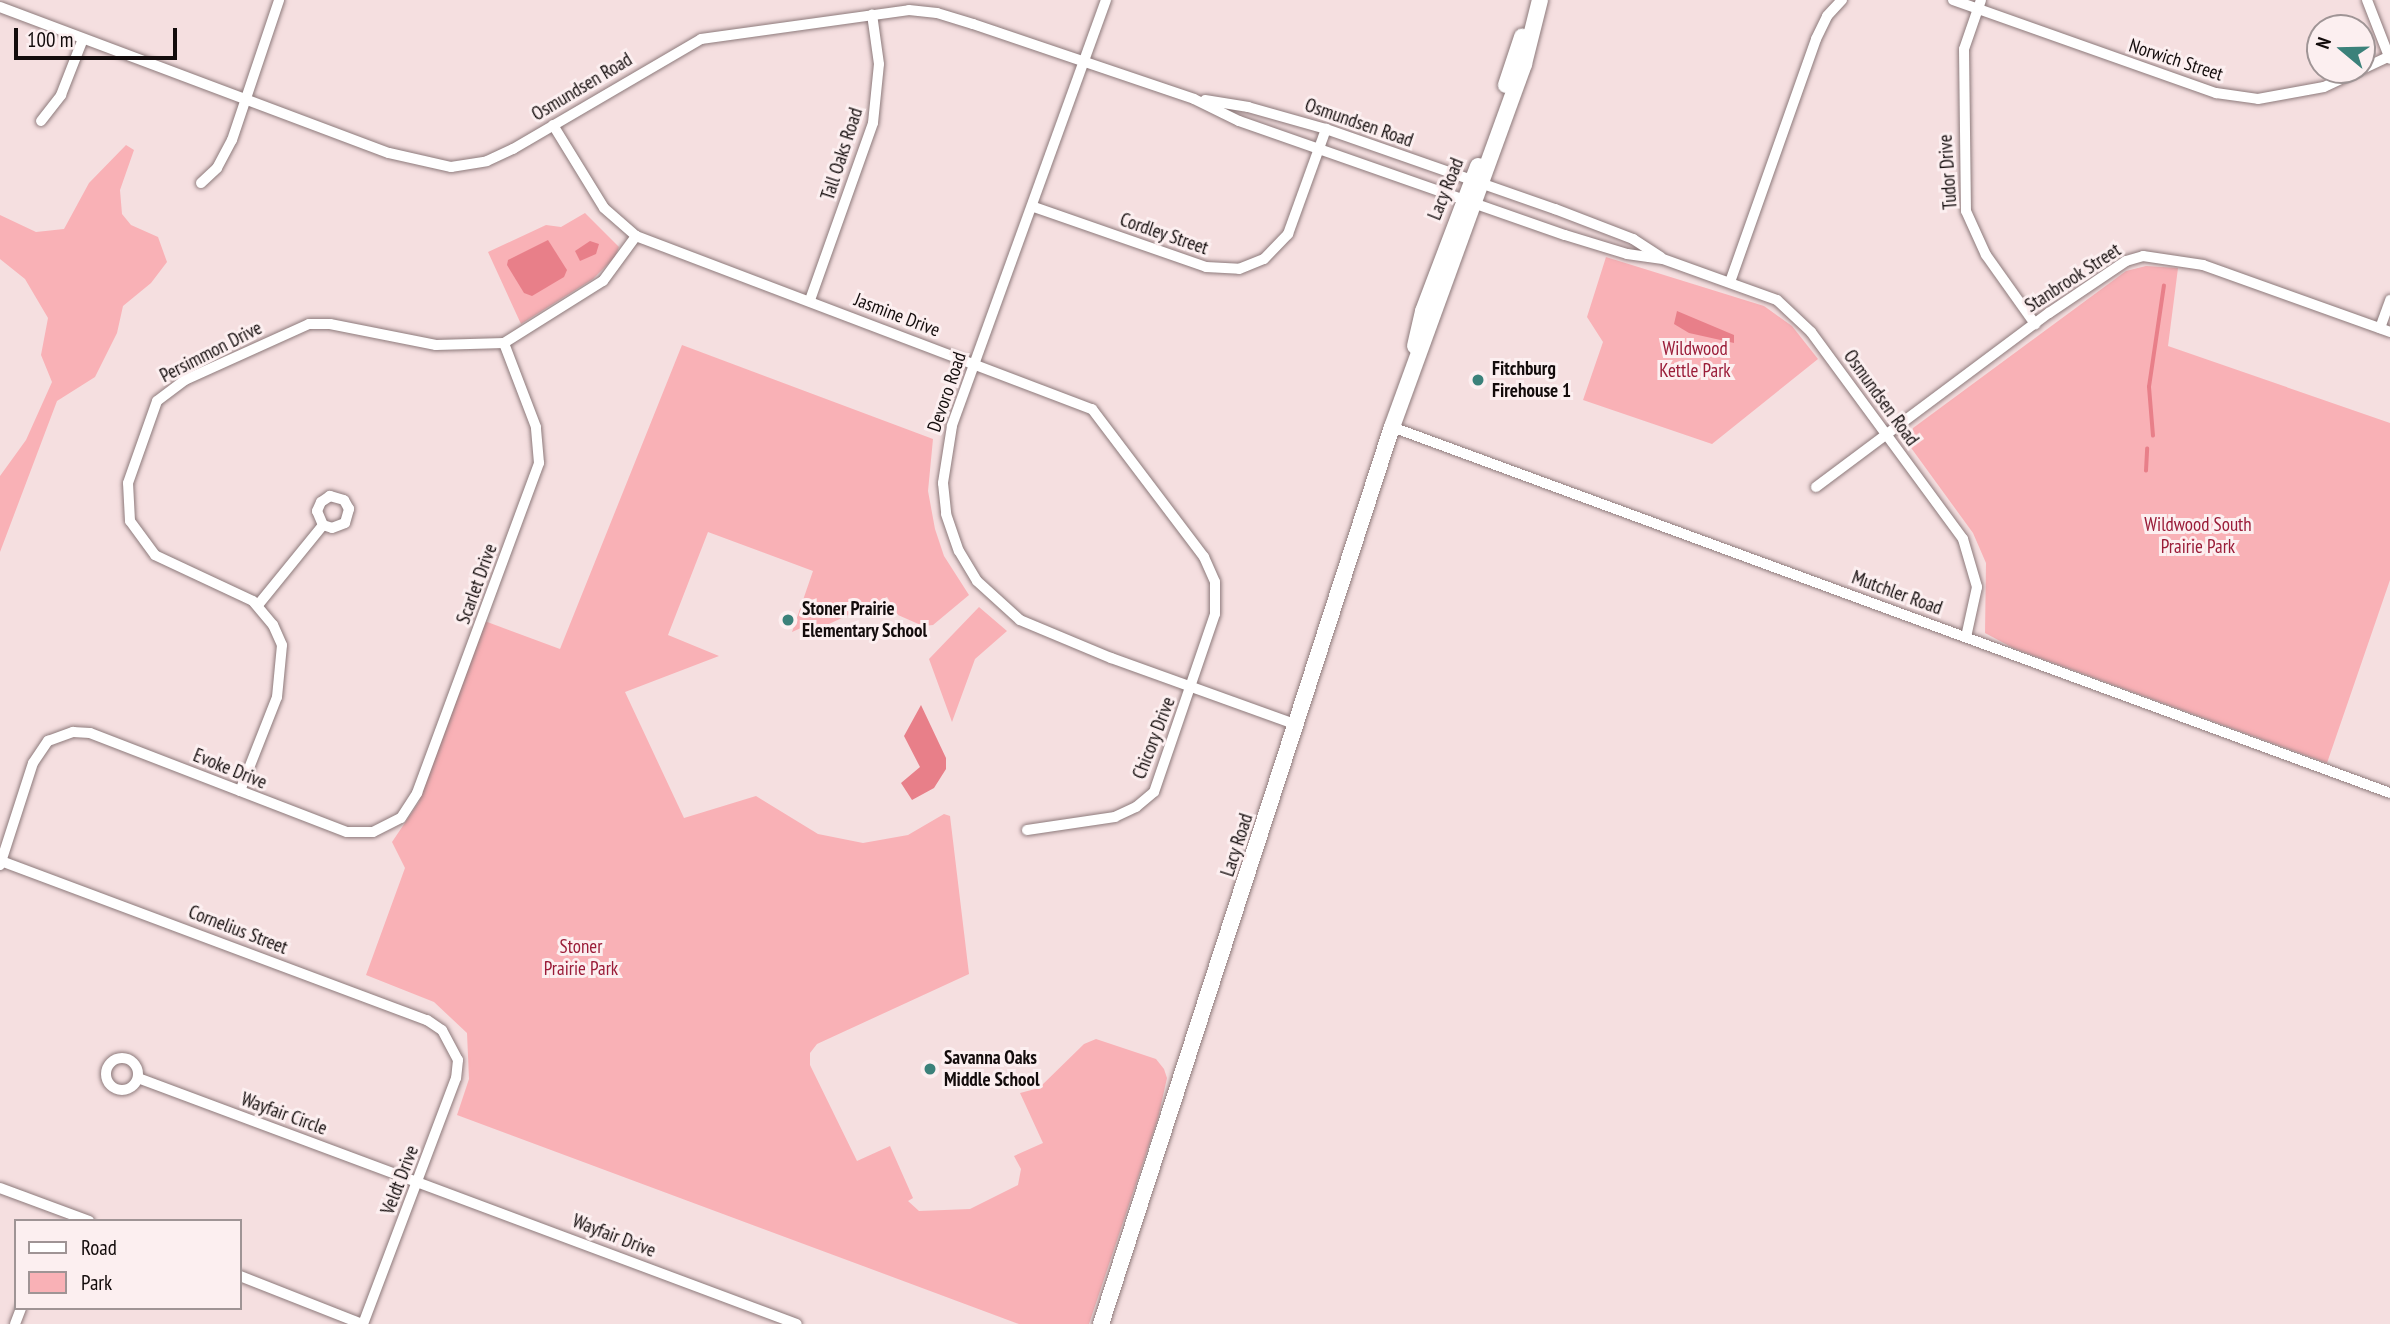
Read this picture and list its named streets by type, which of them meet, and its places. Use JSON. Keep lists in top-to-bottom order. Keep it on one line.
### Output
{"streets":{"street":["Norwich Street","Osmundsen Road","Tall Oaks Road","Tudor Drive","Lacy Road","Cordley Street","Stanbrook Street","Jasmine Drive","Persimmon Drive","Devoro Road","Scarlet Drive","Mutchler Road","Chicory Drive","Evoke Drive","Cornelius Street","Wayfair Circle","Veldt Drive","Wayfair Drive"]},"crossings":[["Norwich Street","Tudor Drive"],["Osmundsen Road","Tall Oaks Road"],["Osmundsen Road","Lacy Road"],["Osmundsen Road","Cordley Street"],["Osmundsen Road","Stanbrook Street"],["Osmundsen Road","Jasmine Drive"],["Osmundsen Road","Devoro Road"],["Osmundsen Road","Mutchler Road"],["Tall Oaks Road","Jasmine Drive"],["Tudor Drive","Stanbrook Street"],["Lacy Road","Devoro Road"],["Lacy Road","Mutchler Road"],["Cordley Street","Devoro Road"],["Jasmine Drive","Devoro Road"],["Jasmine Drive","Chicory Drive"],["Persimmon Drive","Scarlet Drive"],["Persimmon Drive","Evoke Drive"],["Devoro Road","Chicory Drive"],["Scarlet Drive","Evoke Drive"],["Evoke Drive","Cornelius Street"],["Cornelius Street","Veldt Drive"],["Wayfair Circle","Veldt Drive"],["Wayfair Circle","Wayfair Drive"],["Veldt Drive","Wayfair Drive"]],"parks":["Wildwood Kettle Park","Wildwood South Prairie Park","Stoner Prairie Park"],"places":["Fitchburg Firehouse 1","Stoner Prairie Elementary School","Savanna Oaks Middle School"],"legend":["Road","Park"],"scale_bar":"100 m","north":"left"}
